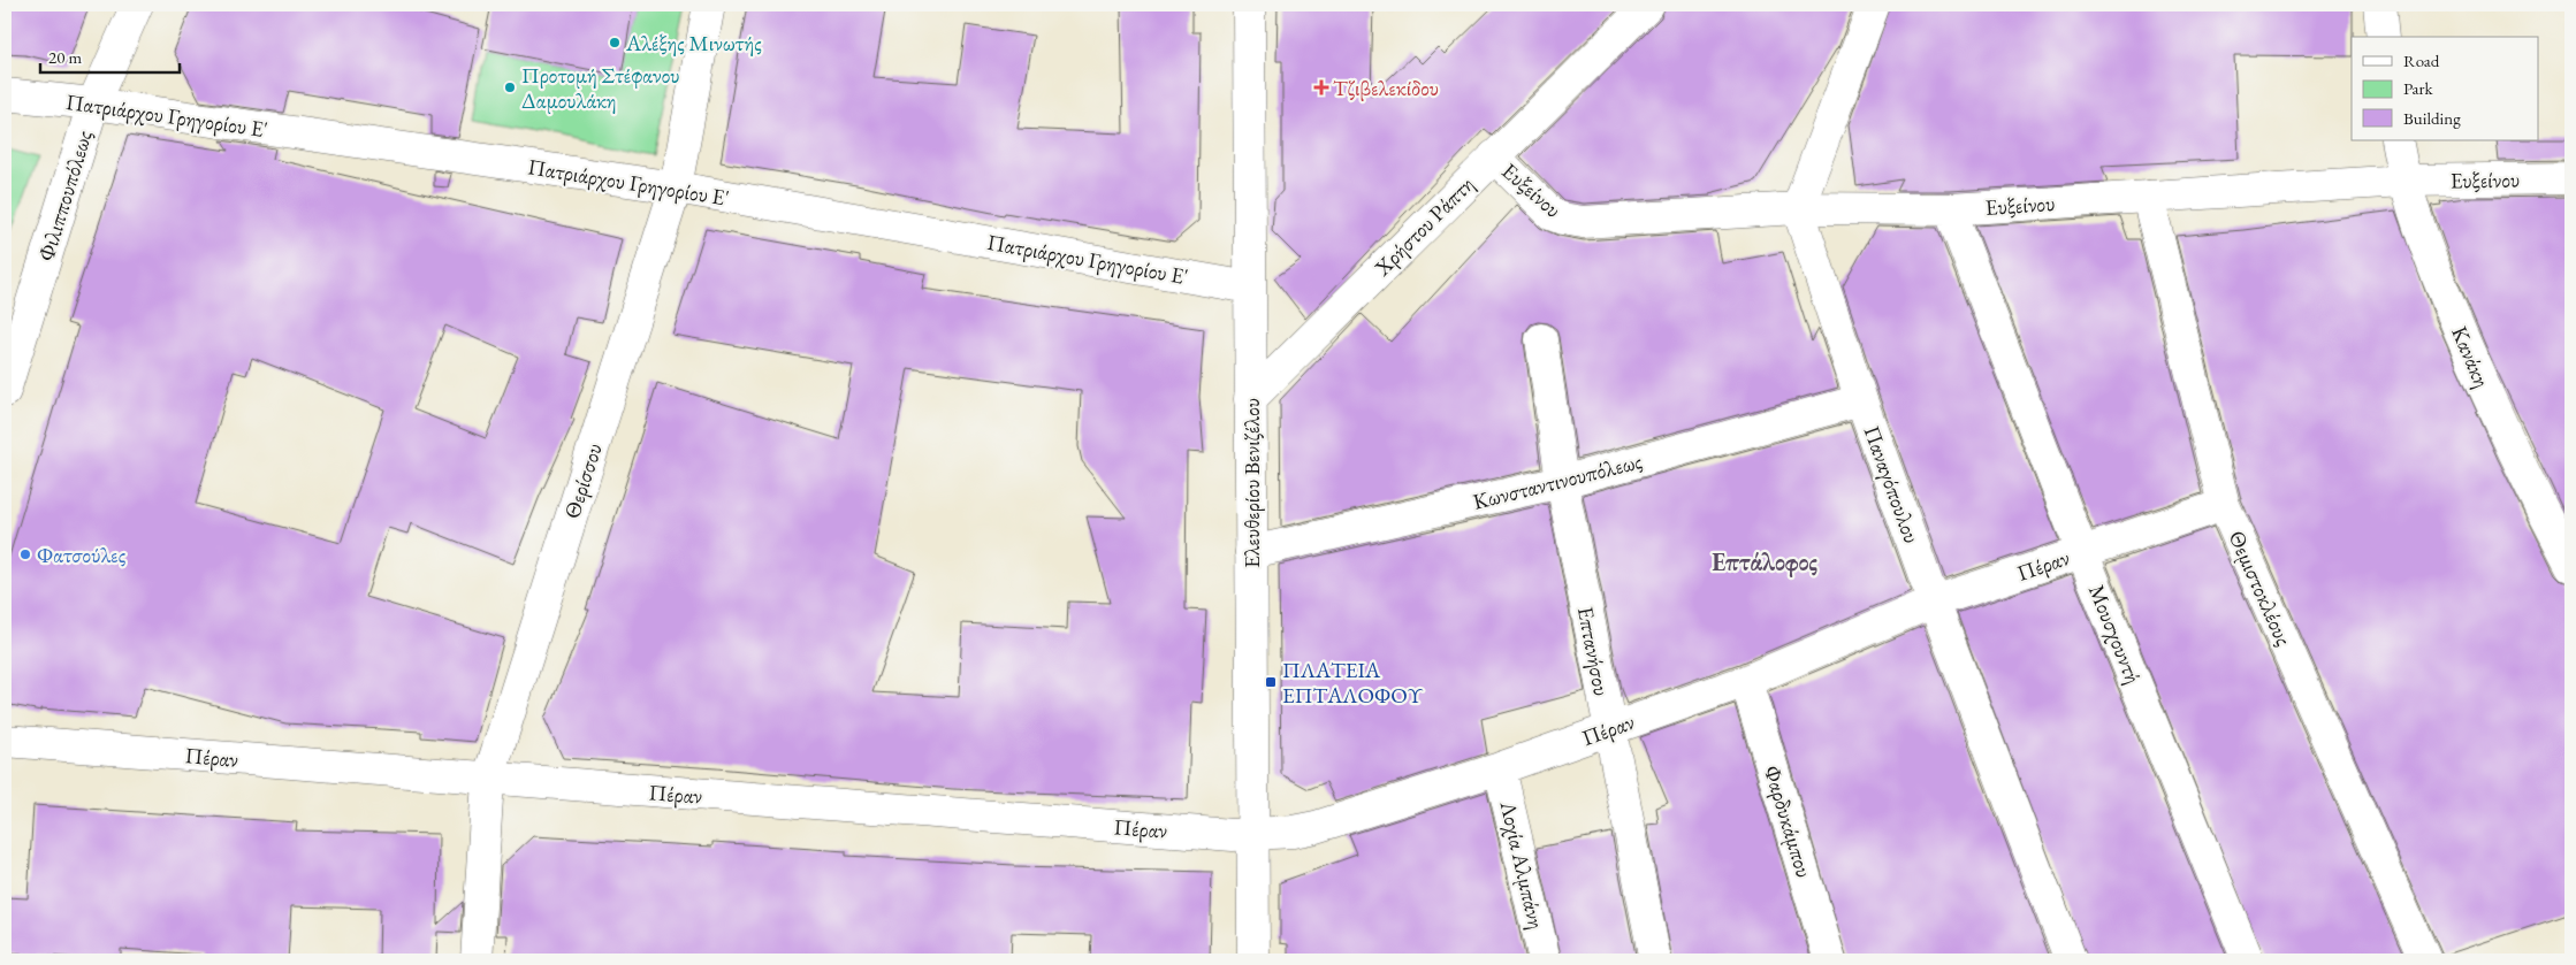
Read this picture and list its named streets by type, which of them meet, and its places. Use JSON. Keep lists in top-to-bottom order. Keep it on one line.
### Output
{"streets":{"street":["Πατριάρχου Γρηγορίου Ε'","Ευξείνου","Φιλιππουπόλεως","Χρήστου Ράπτη","Κανάκη","Θερίσσου","Κωνσταντινουπόλεως","Ελευθερίου Βενιζέλου","Παναγόπουλου","Πέραν","Θεμιστοκλέους","Μουσχουντή","Επτανήσου","Φαρδυκάμπου","Λοχία Αλμπάνη"]},"crossings":[["Πατριάρχου Γρηγορίου Ε'","Φιλιππουπόλεως"],["Πατριάρχου Γρηγορίου Ε'","Θερίσσου"],["Πατριάρχου Γρηγορίου Ε'","Ελευθερίου Βενιζέλου"],["Ευξείνου","Χρήστου Ράπτη"],["Ευξείνου","Κανάκη"],["Ευξείνου","Παναγόπουλου"],["Ευξείνου","Θεμιστοκλέους"],["Ευξείνου","Μουσχουντή"],["Χρήστου Ράπτη","Ελευθερίου Βενιζέλου"],["Θερίσσου","Πέραν"],["Κωνσταντινουπόλεως","Ελευθερίου Βενιζέλου"],["Κωνσταντινουπόλεως","Παναγόπουλου"],["Κωνσταντινουπόλεως","Επτανήσου"],["Ελευθερίου Βενιζέλου","Πέραν"],["Παναγόπουλου","Πέραν"],["Πέραν","Θεμιστοκλέους"],["Πέραν","Μουσχουντή"],["Πέραν","Επτανήσου"],["Πέραν","Φαρδυκάμπου"],["Πέραν","Λοχία Αλμπάνη"]],"districts":["Επτάλοφος"],"places":{"other":["Αλέξης Μινωτής","Προτομή Στέφανου Δαμουλάκη","Φατσούλες"],"health":["Τζιβελεκίδου"],"transit":["ΠΛΑΤΕΙΑ ΕΠΤΑΛΟΦΟΥ"]},"legend":["Road","Park","Building"],"scale_bar":"20 m"}
